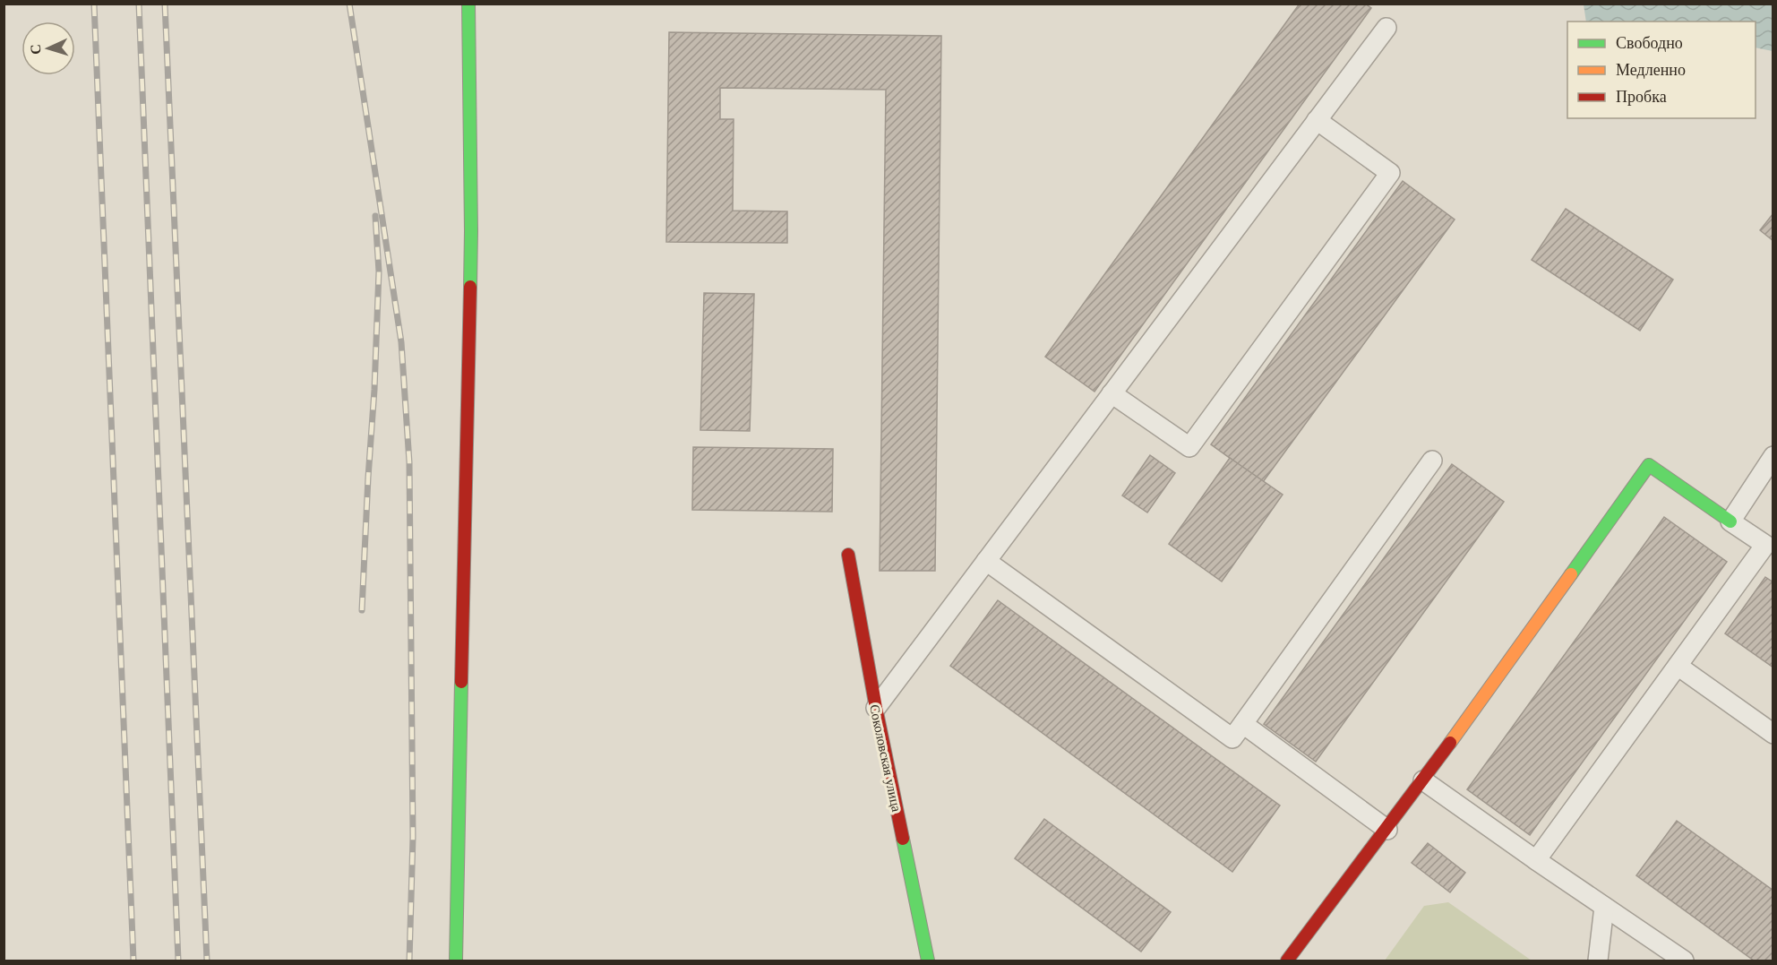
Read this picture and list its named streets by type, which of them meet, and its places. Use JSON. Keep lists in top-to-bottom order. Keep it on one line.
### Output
{"streets":{"street":["Соколовская улица"]},"legend":["Свободно","Медленно","Пробка"],"north":"left"}
